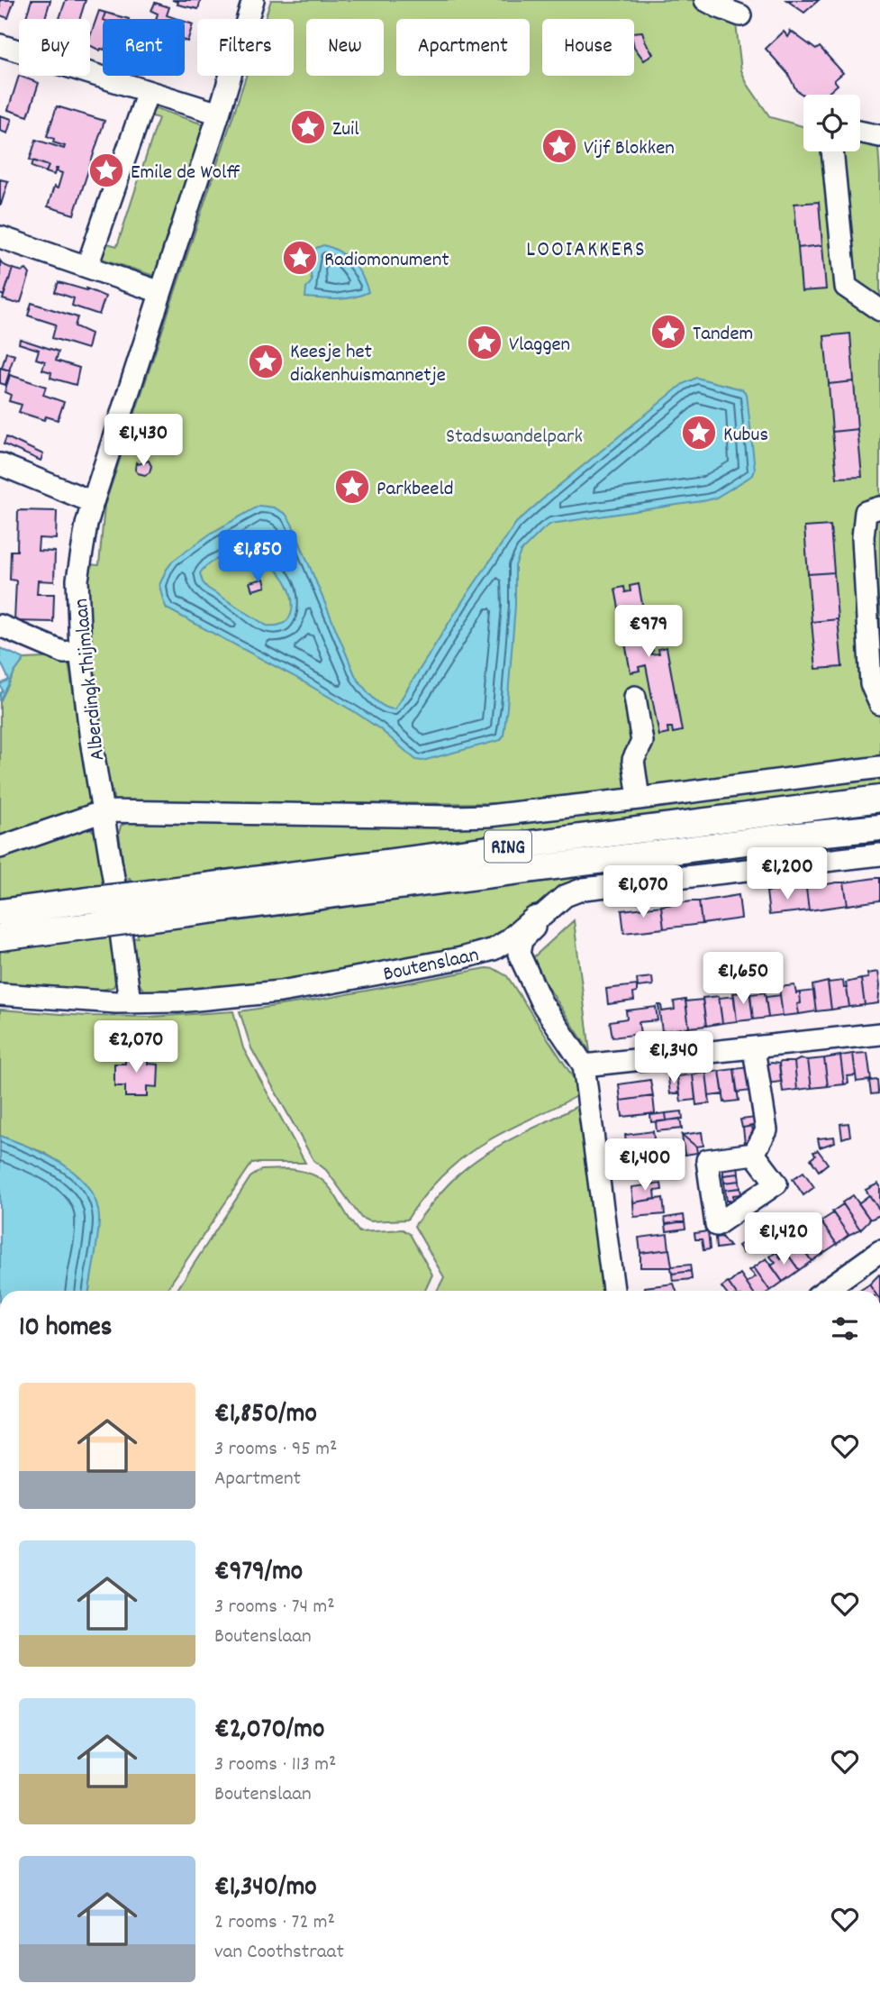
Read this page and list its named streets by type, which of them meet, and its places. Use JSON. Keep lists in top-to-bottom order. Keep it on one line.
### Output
{"streets":{"main road":["RING"],"street":["Alberdingk Thijmlaan","Boutenslaan"]},"crossings":[["Alberdingk Thijmlaan","Boutenslaan"]],"districts":["LOOIAKKERS"],"parks":["Stadswandelpark"],"places":{"place":["Zuil","Vijf Blokken","Emile de Wolff","Radiomonument","Tandem","Vlaggen","Keesje het diakenhuismannetje","Kubus","Parkbeeld"]},"page":{"chip":["Buy","Rent","Filters","New","Apartment","House"],"price":["€1,430","€1,850","€979","€1,200","€1,070","€1,650","€2,070","€1,340","€1,400","€1,420"],"heading":"10 homes","list":[{"name":"€1,850/mo","note":"3 rooms · 95 m² · Apartment"},{"name":"€979/mo","note":"3 rooms · 74 m² · Boutenslaan"},{"name":"€2,070/mo","note":"3 rooms · 113 m² · Boutenslaan"},{"name":"€1,340/mo","note":"2 rooms · 72 m² · van Coothstraat"}]}}
